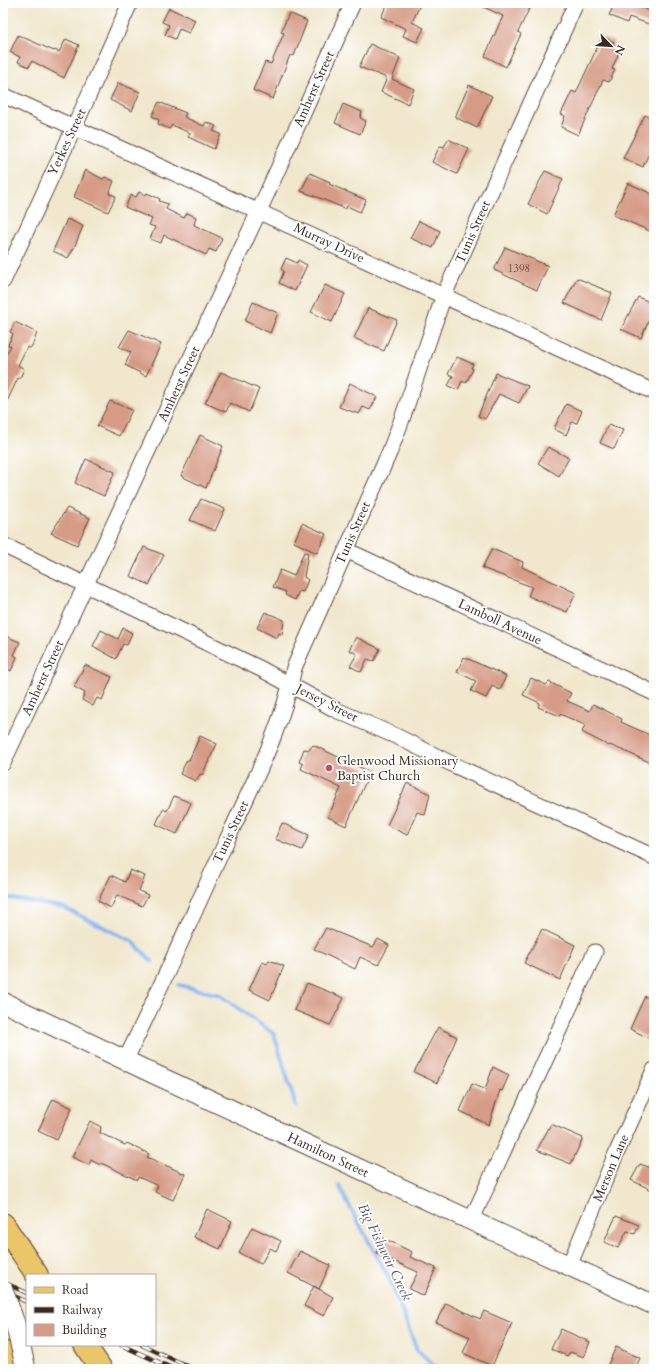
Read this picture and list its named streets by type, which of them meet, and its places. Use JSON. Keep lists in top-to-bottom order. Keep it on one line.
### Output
{"streets":{"street":["Amherst Street","Yerkes Street","Tunis Street","Murray Drive","Lamboll Avenue","Jersey Street","Hamilton Street","Merson Lane"]},"crossings":[["Amherst Street","Murray Drive"],["Amherst Street","Jersey Street"],["Yerkes Street","Murray Drive"],["Tunis Street","Murray Drive"],["Tunis Street","Lamboll Avenue"],["Tunis Street","Jersey Street"],["Tunis Street","Hamilton Street"],["Hamilton Street","Merson Lane"]],"water":["Big Fishweir Creek"],"places":["Glenwood Missionary Baptist Church"],"house_numbers":["1398"],"legend":["Road","Railway","Building"],"north":"bottom right"}
